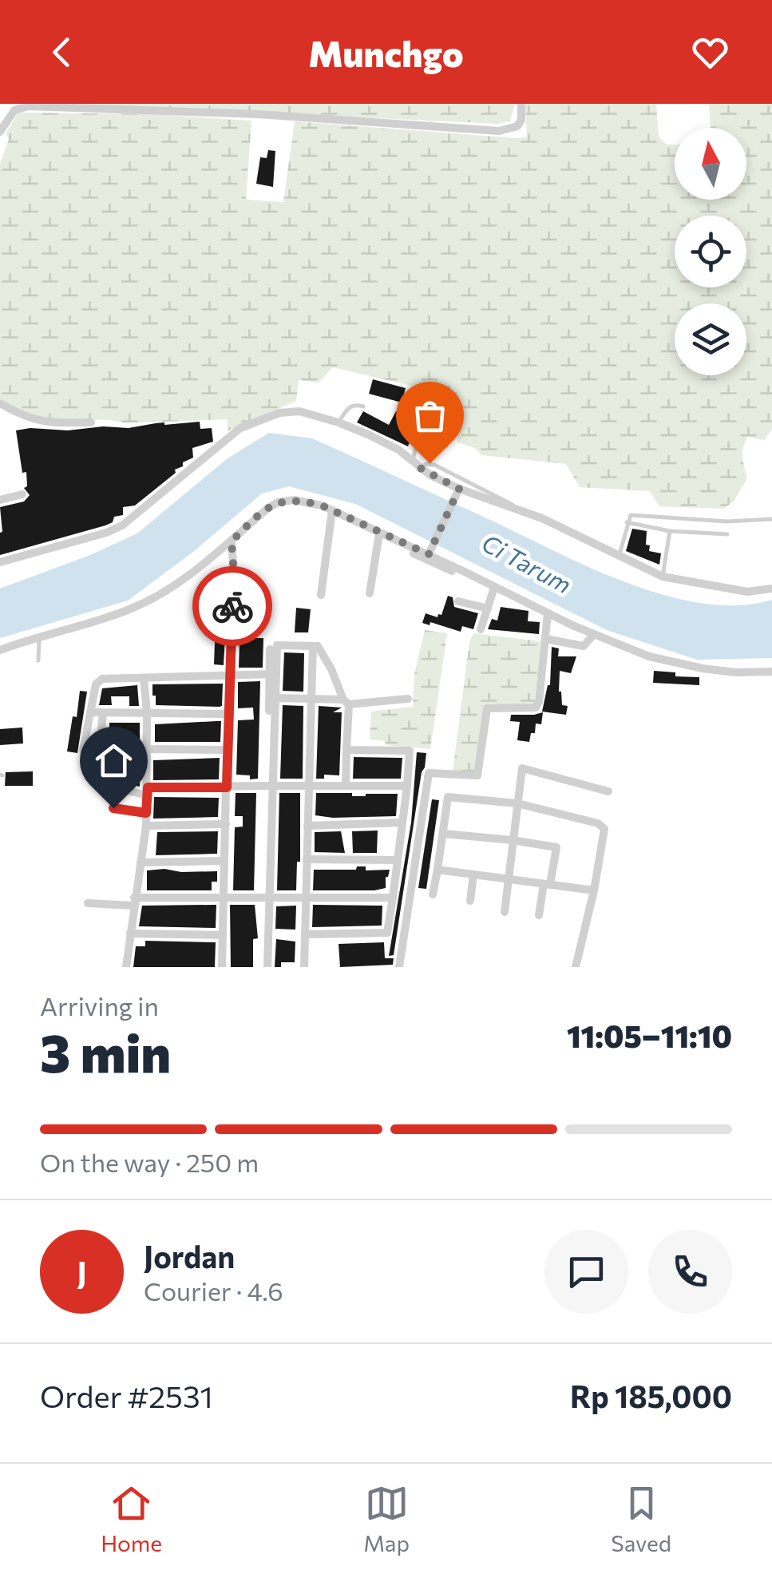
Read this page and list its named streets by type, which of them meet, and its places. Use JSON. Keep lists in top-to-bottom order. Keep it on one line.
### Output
{"water":["Ci Tarum"],"north":"top","page":{"header":"Munchgo","heading":["3 min","Arriving in","11:05–11:10"],"panel":["Jordan","Courier · 4.6","Order #2531","Rp 185,000"],"bar":"On the way · 250 m","round":"J","tabs":["Home","Map","Saved"]}}
